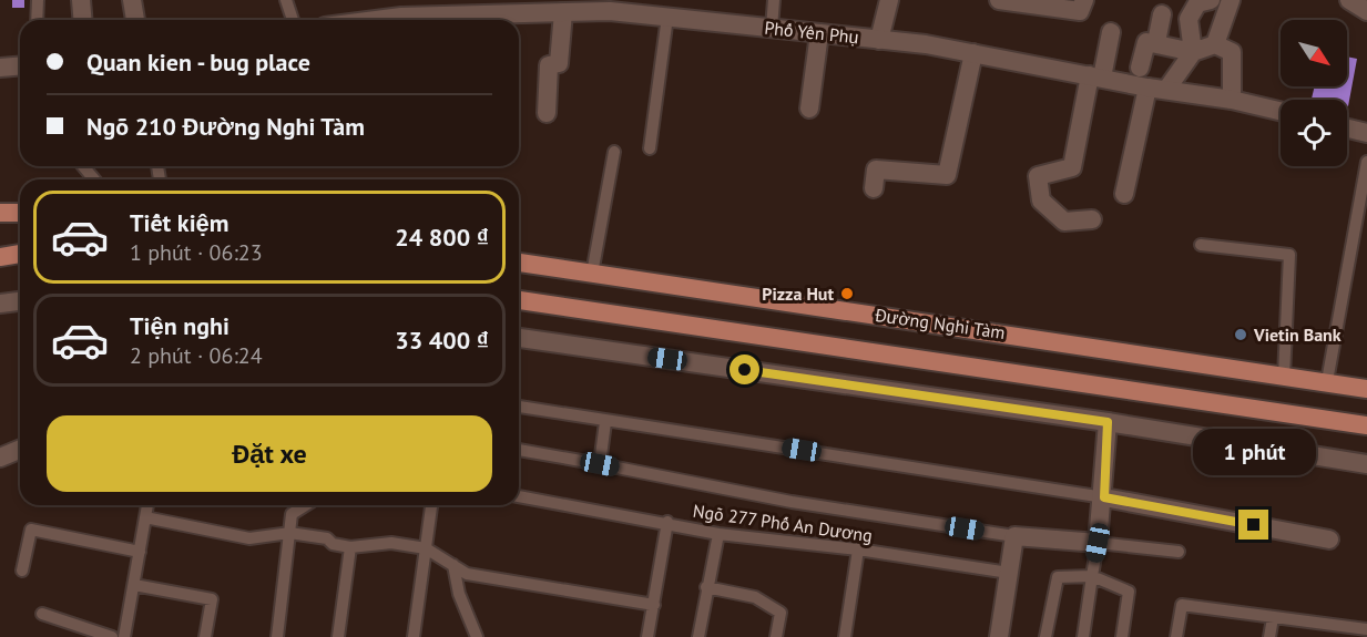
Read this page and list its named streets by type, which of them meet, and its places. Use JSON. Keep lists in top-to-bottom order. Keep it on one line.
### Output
{"streets":{"main road":["Đường Nghi Tàm"],"street":["Phố Yên Phụ"],"lane":["Ngõ 277 Phố An Dương"]},"places":["Pizza Hut","Vietin Bank"],"north":"bottom right","page":{"banner":["Quan kien - bug place","Ngõ 210 Đường Nghi Tàm"],"list":[{"name":"Tiết kiệm","note":"1 phút · 06:23","value":"24 800 ₫"},{"name":"Tiện nghi","note":"2 phút · 06:24","value":"33 400 ₫"}],"buttons":"Đặt xe","bubble":"1 phút"}}
